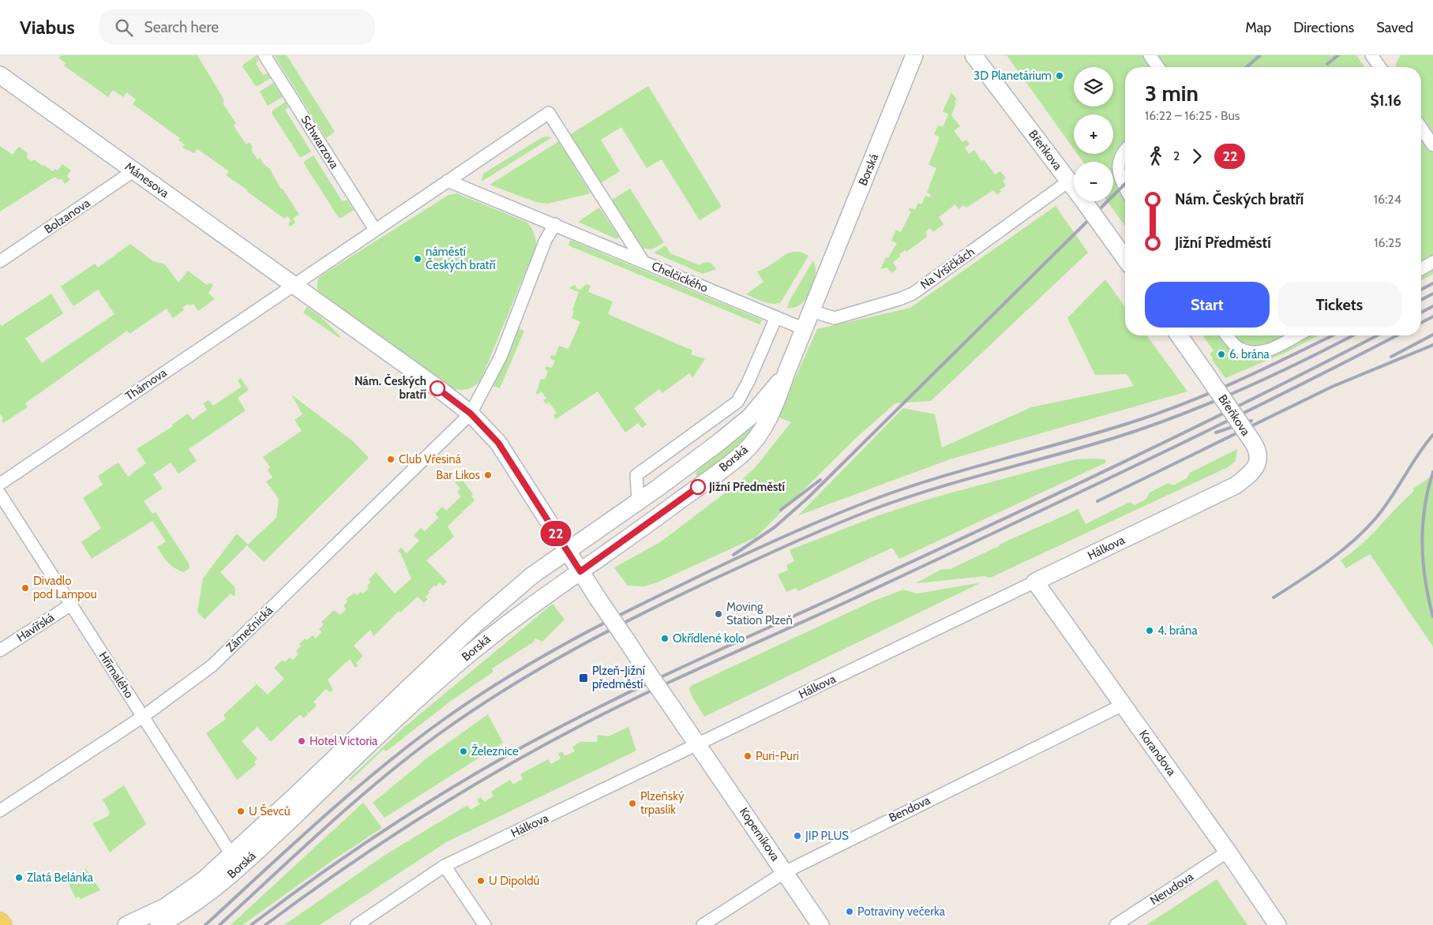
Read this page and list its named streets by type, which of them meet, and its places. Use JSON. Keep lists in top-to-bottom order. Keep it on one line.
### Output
{"streets":{"street":["Schwarzova","Břeňkova","Borská","Mánesova","Bolzanova","Na Vršíčkách","Chelčického","Thámova","Hálkova","Havířská","Zámečnická","Hřímalého","Korandova","Bendova","Koperníkova","Nerudova"]},"crossings":[["Břeňkova","Na Vršíčkách"],["Břeňkova","Hálkova"],["Borská","Na Vršíčkách"],["Borská","Chelčického"],["Borská","Hřímalého"],["Borská","Koperníkova"],["Mánesova","Bolzanova"],["Mánesova","Thámova"],["Hálkova","Korandova"],["Hálkova","Koperníkova"],["Havířská","Hřímalého"],["Zámečnická","Hřímalého"],["Zámečnická","Koperníkova"],["Korandova","Bendova"],["Korandova","Nerudova"],["Bendova","Koperníkova"]],"places":{"other":["3D Planetárium","náměstí Českých bratří","6. brána","Nám. Českých bratří","Club Vřesiná","Bar Likos","Jižní Předměstí","Divadlo pod Lampou","Moving Station Plzeň","4. brána","Okřídlené kolo","Hotel Victoria","Železnice","Puri-Puri","Plzeňský trpaslík","U Ševců","JIP PLUS","Zlatá Belánka","U Dipoldů","Potraviny večerka"],"transit":["Plzeň-Jižní předměstí"]},"lines":["bus line 22"],"page":{"header":"Viabus","search":"Search here","nav":["Map","Directions","Saved"],"on_map":"22","map_buttons":["+","−"],"heading":["3 min","16:22 – 16:25 · Bus","$1.16"],"legs":["2","22"],"list":[{"name":"Nám. Českých bratří","value":"16:24"},{"name":"Jižní Předměstí","value":"16:25"}],"buttons":["Start","Tickets"]}}
